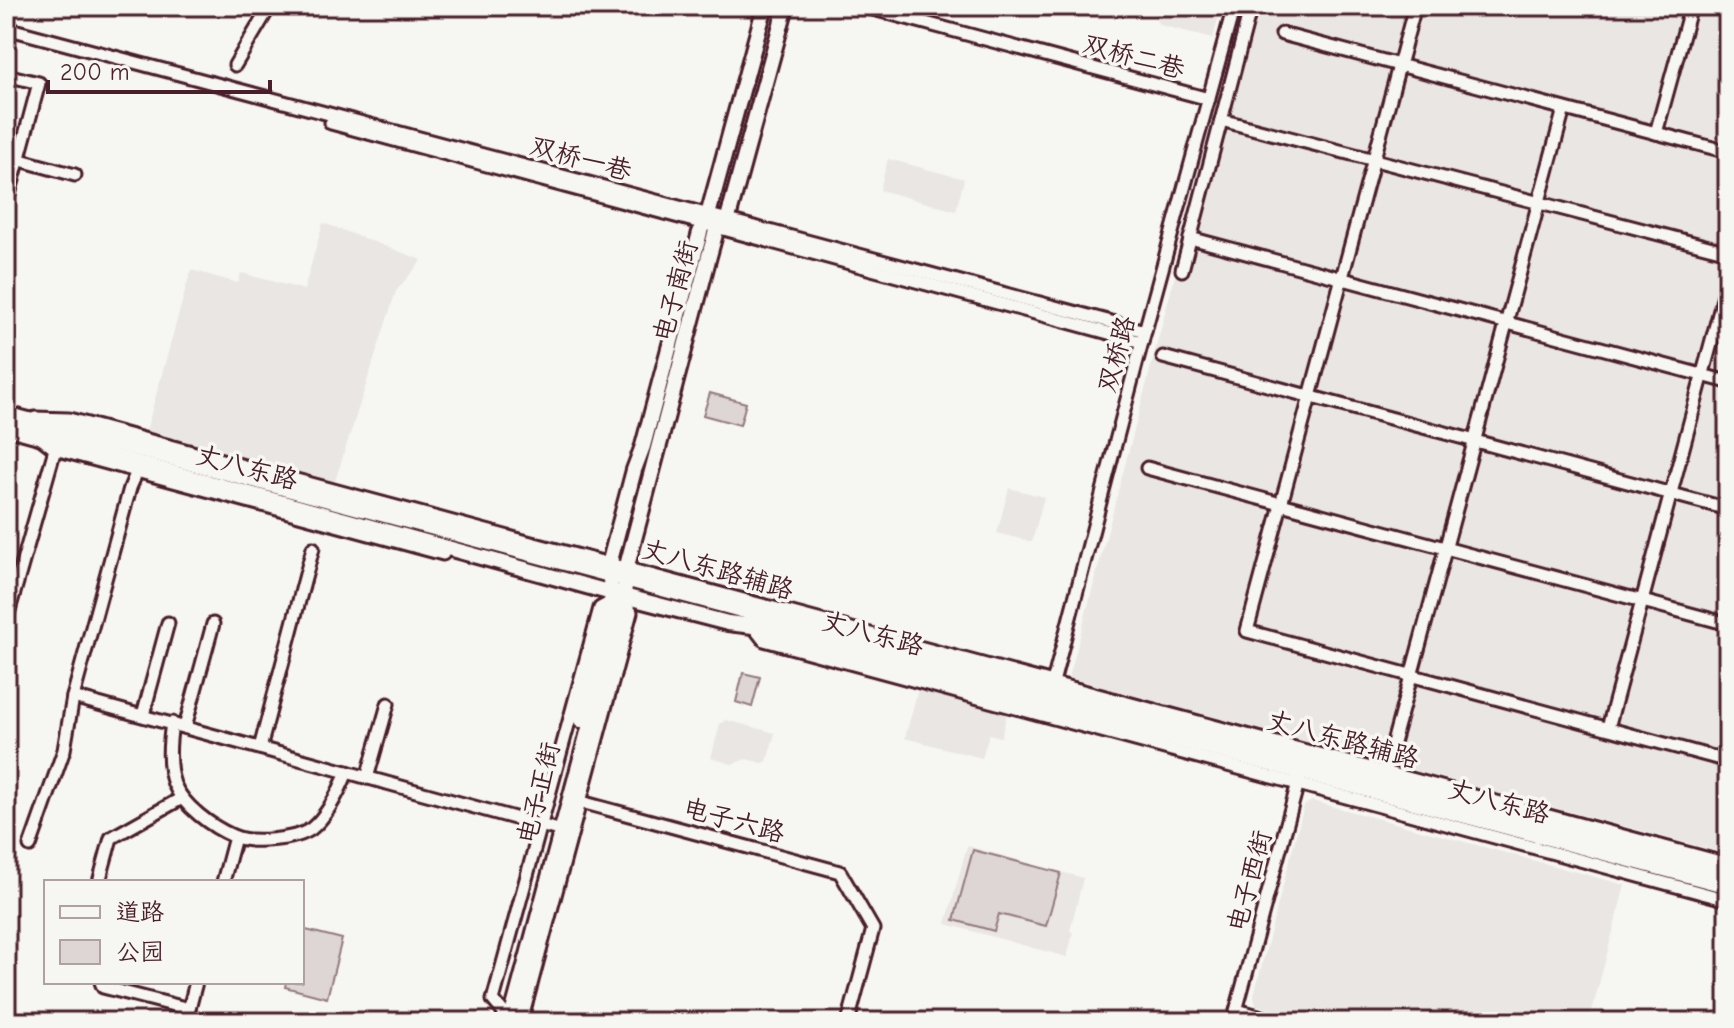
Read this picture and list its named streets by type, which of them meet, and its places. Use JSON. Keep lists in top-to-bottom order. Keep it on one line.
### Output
{"streets":{"main road":["电子南街","丈八东路","电子正街"],"street":["双桥二巷","双桥一巷","双桥路","丈八东路辅路","电子六路","电子西街"]},"crossings":[["双桥二巷","双桥路"],["双桥一巷","电子南街"],["双桥一巷","双桥路"],["电子南街","丈八东路"],["电子南街","电子正街"],["双桥路","丈八东路"],["双桥路","丈八东路辅路"],["丈八东路","丈八东路辅路"],["丈八东路","电子正街"],["丈八东路","电子西街"],["丈八东路辅路","电子西街"],["电子正街","电子六路"]],"legend":["道路","公园"],"scale_bar":"200 m"}
